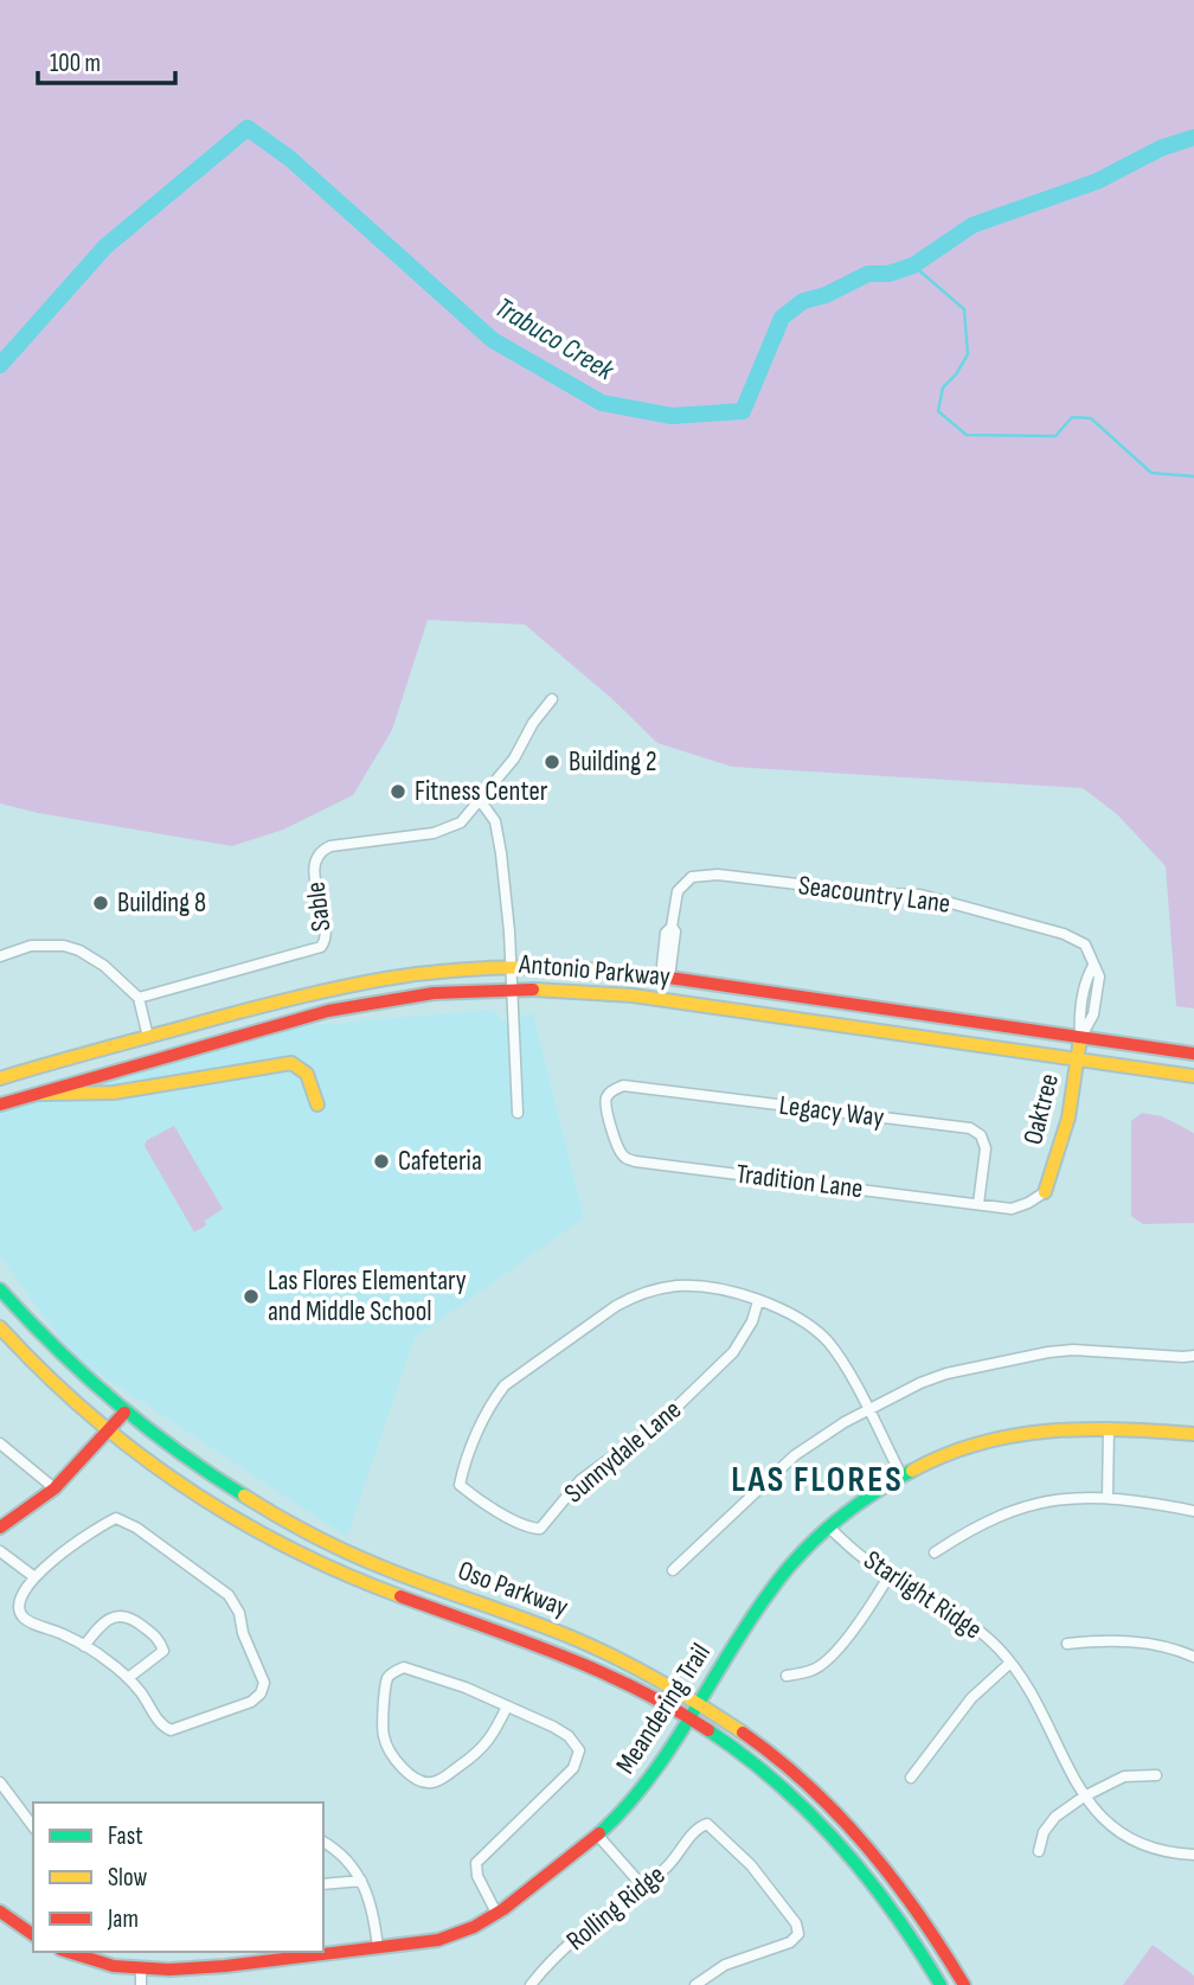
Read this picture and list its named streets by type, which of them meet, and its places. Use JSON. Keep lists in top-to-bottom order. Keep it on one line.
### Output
{"streets":{"main road":["Antonio Parkway","Oaktree","Oso Parkway","Meandering Trail"],"street":["Seacountry Lane","Sable","Legacy Way","Tradition Lane","Sunnydale Lane","Starlight Ridge","Rolling Ridge"]},"crossings":[["Seacountry Lane","Antonio Parkway"],["Seacountry Lane","Oaktree"],["Antonio Parkway","Oaktree"],["Oaktree","Tradition Lane"],["Legacy Way","Tradition Lane"],["Oso Parkway","Meandering Trail"],["Starlight Ridge","Meandering Trail"]],"districts":["LAS FLORES"],"water":["Trabuco Creek"],"places":["Building 2","Fitness Center","Building 8","Cafeteria","Las Flores Elementary and Middle School"],"legend":["Fast","Slow","Jam"],"scale_bar":"100 m"}
